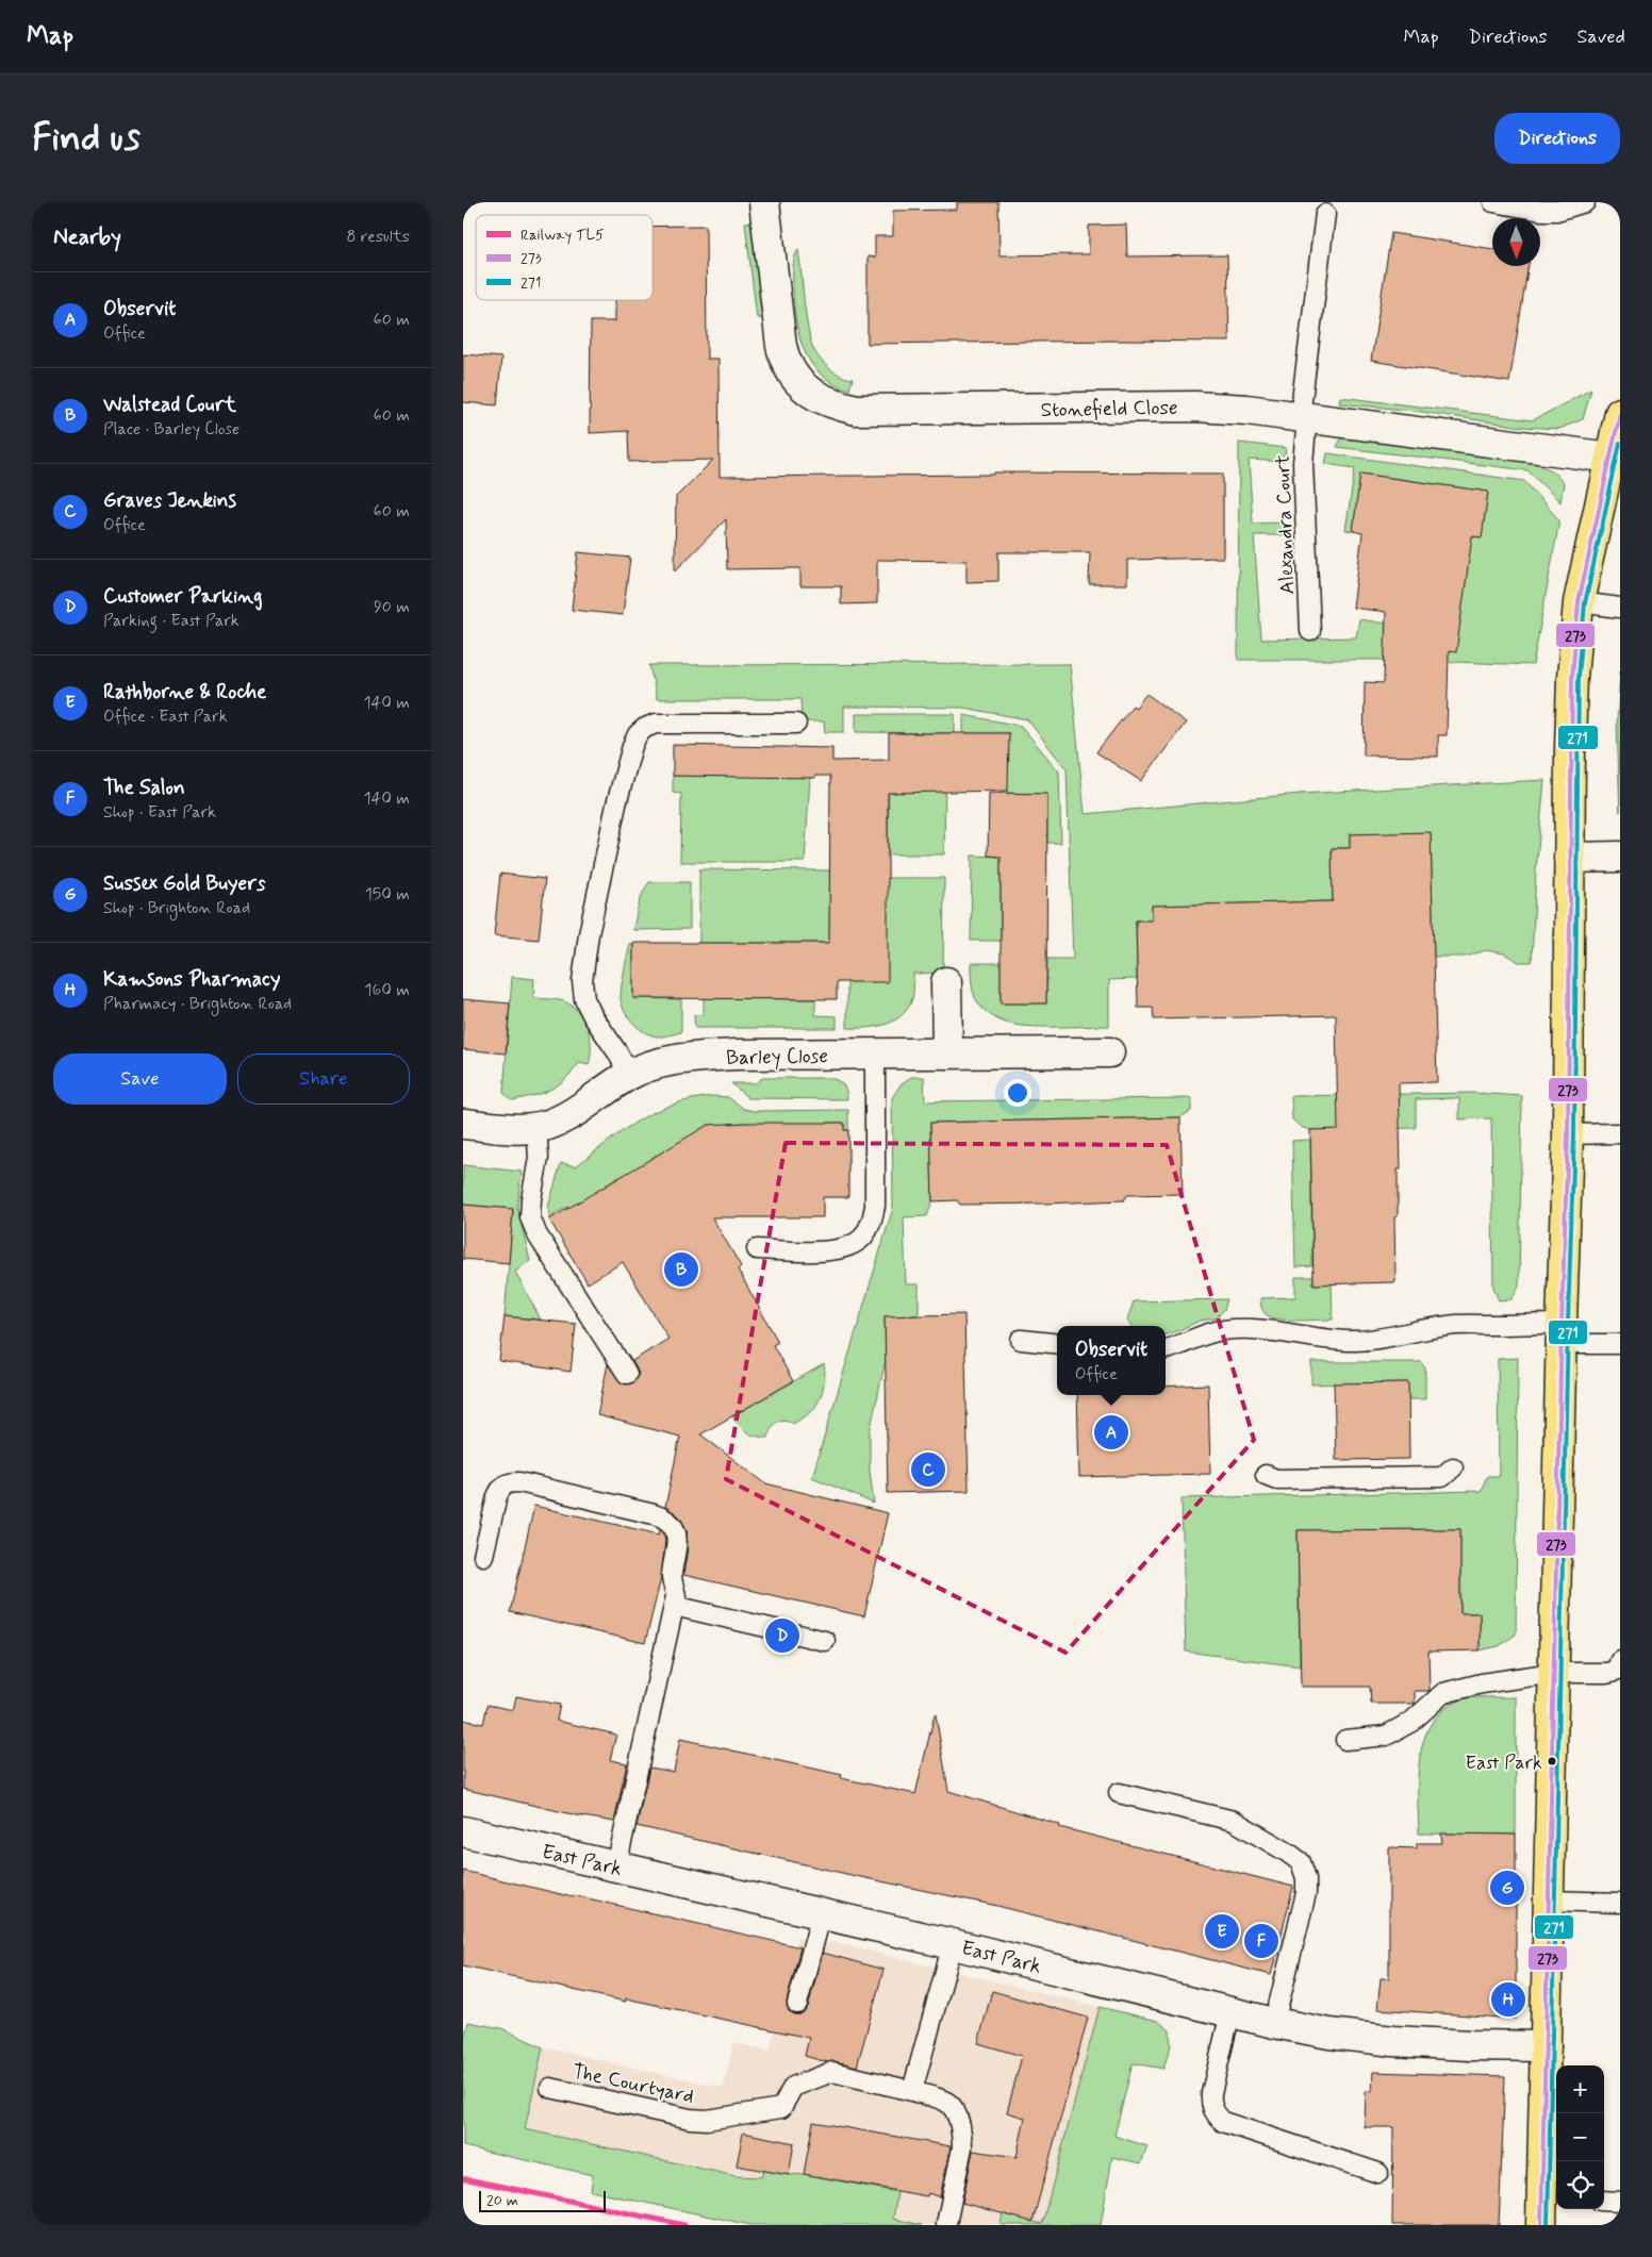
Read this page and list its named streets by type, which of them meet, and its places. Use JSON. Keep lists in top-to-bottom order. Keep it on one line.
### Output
{"streets":{"street":["Stonefield Close","Barley Close","East Park"],"lane":["Alexandra Court","The Courtyard"]},"crossings":[["Stonefield Close","Alexandra Court"]],"places":["East Park"],"lines":["transit line 273","transit line 271","rail line TL5"],"legend":["Railway TL5","273","271"],"scale_bar":"20 m","north":"bottom","page":{"header":"Map","nav":["Map","Directions","Saved"],"buttons":["Directions",["Save","Share"]],"title":"Find us","heading":["Nearby","8 results"],"list":[{"mark":"A","name":"Observit","note":"Office","value":"60 m"},{"mark":"B","name":"Walstead Court","note":"Place · Barley Close","value":"60 m"},{"mark":"C","name":"Graves Jenkins","note":"Office","value":"60 m"},{"mark":"D","name":"Customer Parking","note":"Parking · East Park","value":"90 m"},{"mark":"E","name":"Rathborne & Roche","note":"Office · East Park","value":"140 m"},{"mark":"F","name":"The Salon","note":"Shop · East Park","value":"140 m"},{"mark":"G","name":"Sussex Gold Buyers","note":"Shop · Brighton Road","value":"150 m"},{"mark":"H","name":"Kamsons Pharmacy","note":"Pharmacy · Brighton Road","value":"160 m"}],"pins":["B","A","C","D","G","E","F","H"],"popup":["Observit","Office"],"map_buttons":["+","−"],"scale":"20 m"}}
